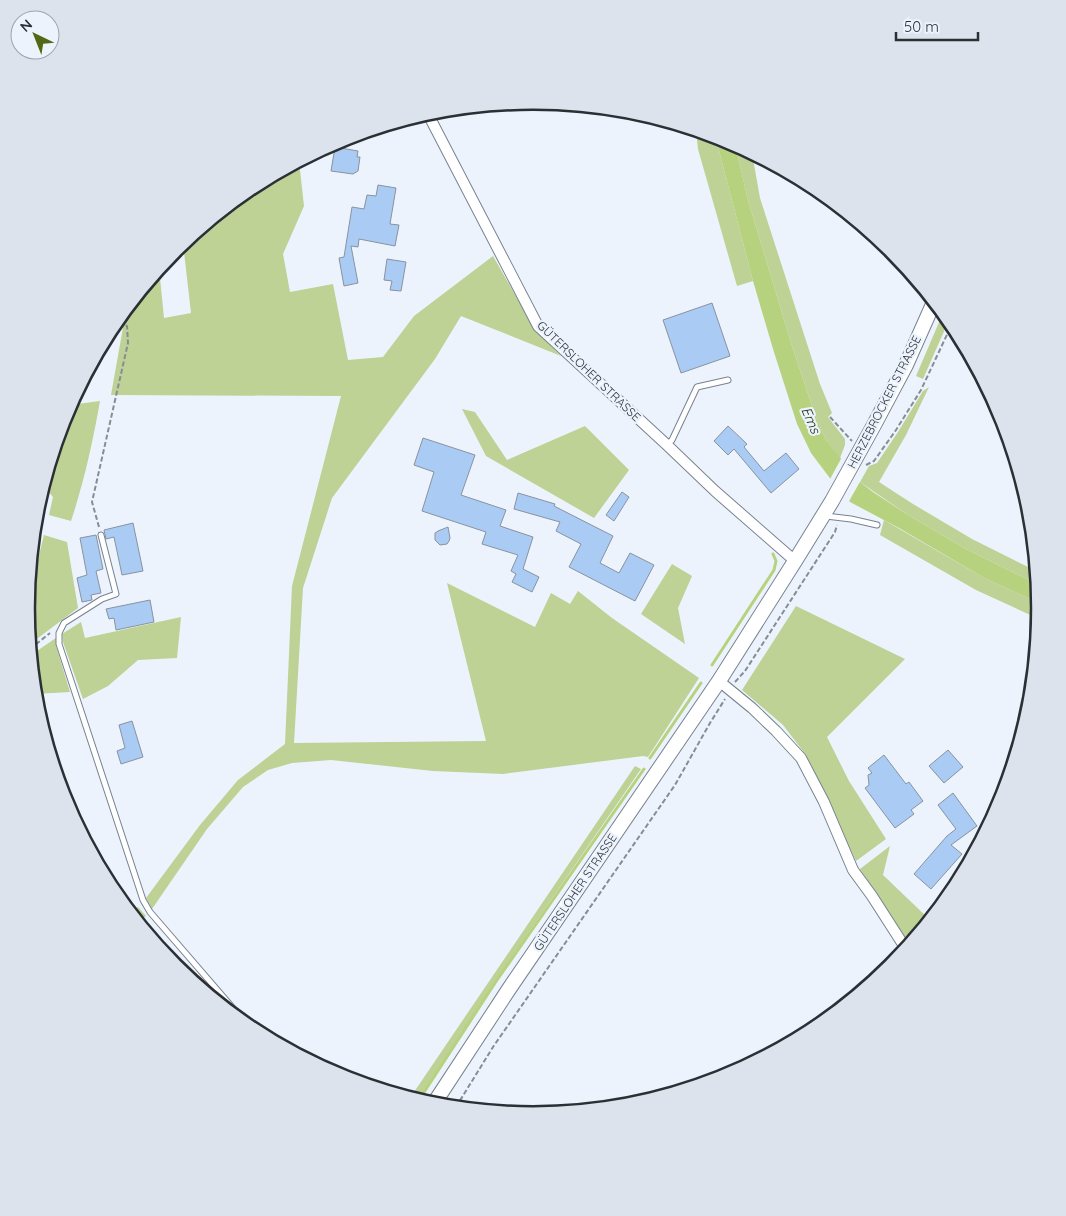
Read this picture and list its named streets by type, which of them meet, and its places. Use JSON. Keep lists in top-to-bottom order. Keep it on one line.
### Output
{"streets":{"main road":["GÜTERSLOHER STRASSE","HERZEBROCKER STRASSE"]},"crossings":[["GÜTERSLOHER STRASSE","HERZEBROCKER STRASSE"]],"water":["Ems"],"scale_bar":"50 m","north":"top left"}
